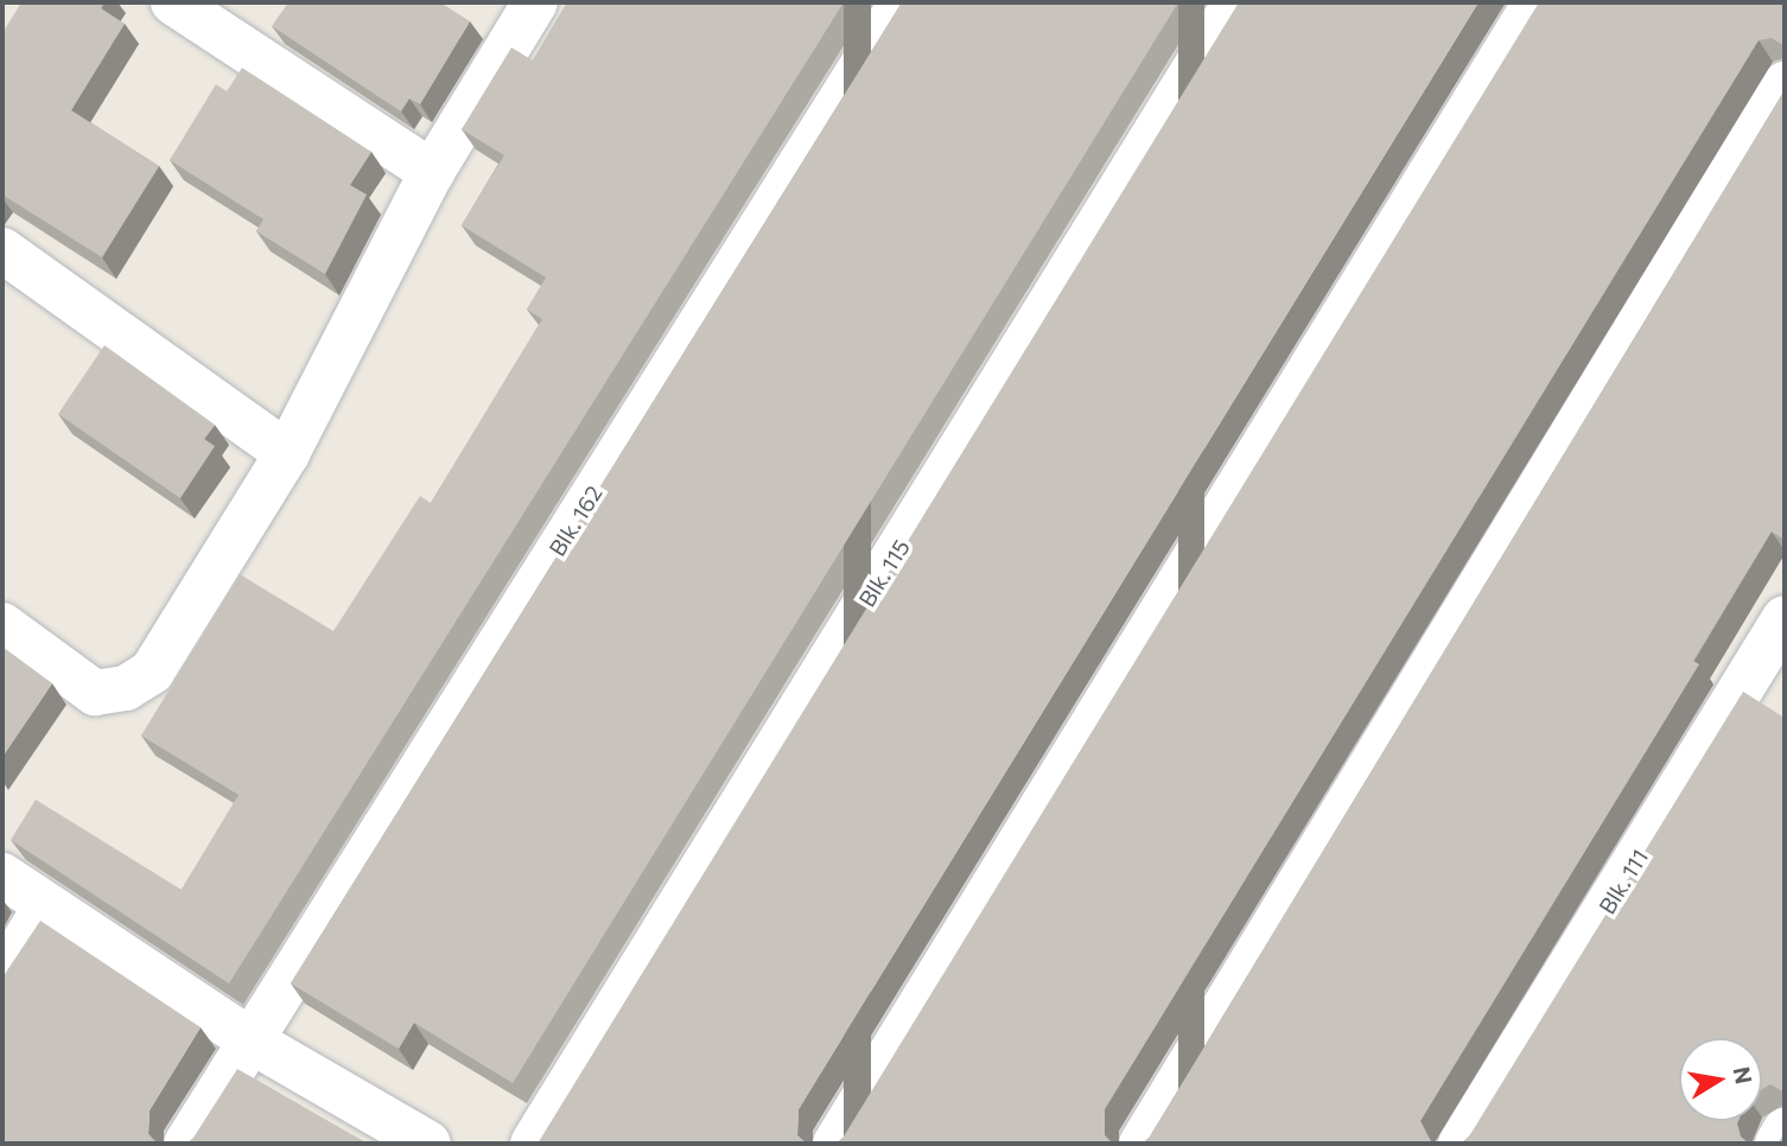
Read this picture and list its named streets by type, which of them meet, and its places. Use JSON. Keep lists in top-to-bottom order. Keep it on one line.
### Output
{"streets":{"street":["Blk. 162","Blk. 115","Blk. 111"]},"north":"right"}
